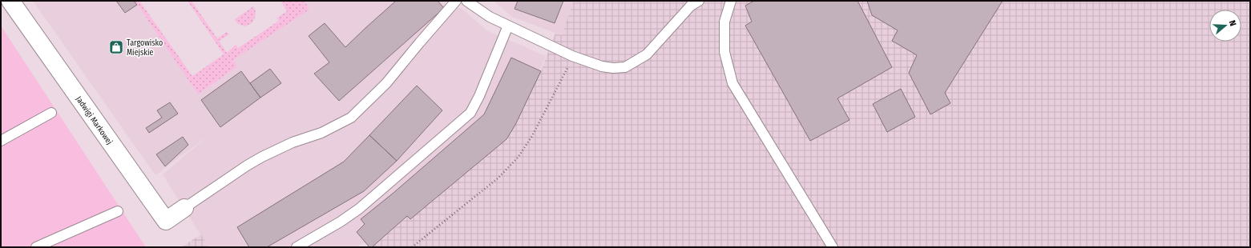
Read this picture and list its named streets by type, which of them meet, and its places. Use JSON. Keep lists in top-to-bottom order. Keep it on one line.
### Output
{"streets":{"street":["Jadwigi Markowej"]},"places":{"shop":["Targowisko Miejskie"]},"north":"right"}
